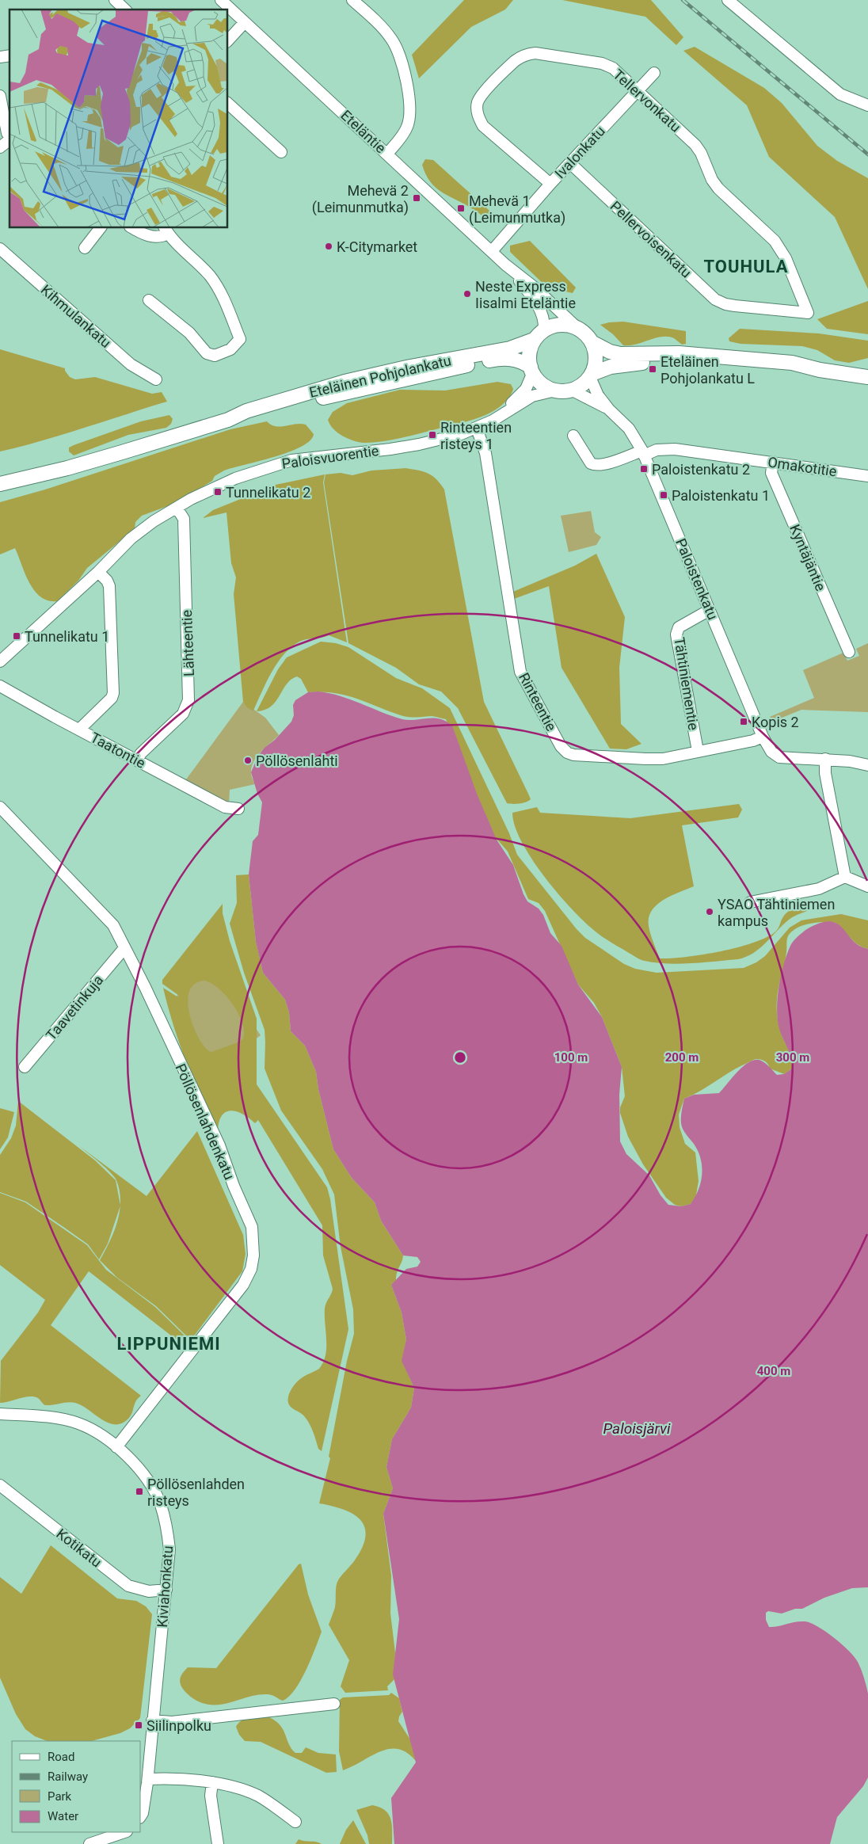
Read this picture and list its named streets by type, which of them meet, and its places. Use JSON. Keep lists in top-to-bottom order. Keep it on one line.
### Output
{"streets":{"main road":["Eteläinen Pohjolankatu"],"street":["Tellervonkatu","Eteläntie","Ivalonkatu","Pellervoisenkatu","Kihmulankatu","Paloisvuorentie","Omakotitie","Kyntäjäntie","Paloistenkatu","Lähteentie","Tähtiniementie","Rinteentie","Taatontie","Taavetinkuja","Pöllösenlahdenkatu","Kotikatu","Kiviahonkatu"]},"crossings":[["Tellervonkatu","Ivalonkatu"],["Tellervonkatu","Pellervoisenkatu"],["Eteläntie","Ivalonkatu"],["Eteläntie","Eteläinen Pohjolankatu"],["Eteläntie","Paloisvuorentie"],["Eteläntie","Paloistenkatu"],["Ivalonkatu","Pellervoisenkatu"],["Eteläinen Pohjolankatu","Paloisvuorentie"],["Eteläinen Pohjolankatu","Paloistenkatu"],["Paloisvuorentie","Paloistenkatu"],["Paloisvuorentie","Lähteentie"],["Paloisvuorentie","Rinteentie"],["Omakotitie","Kyntäjäntie"],["Omakotitie","Paloistenkatu"],["Paloistenkatu","Tähtiniementie"],["Paloistenkatu","Rinteentie"],["Lähteentie","Taatontie"],["Tähtiniementie","Rinteentie"],["Taavetinkuja","Pöllösenlahdenkatu"],["Pöllösenlahdenkatu","Kiviahonkatu"],["Kotikatu","Kiviahonkatu"]],"districts":["TOUHULA","LIPPUNIEMI"],"water":["Paloisjärvi"],"places":{"transit":["Mehevä 2 (Leimunmutka)","Mehevä 1 (Leimunmutka)","Eteläinen Pohjolankatu L","Rinteentien risteys 1","Paloistenkatu 2","Tunnelikatu 2","Paloistenkatu 1","Tunnelikatu 1","Kopis 2","Pöllösenlahden risteys","Siilinpolku"],"other":["K-Citymarket","Neste Express Iisalmi Eteläntie","Pöllösenlahti","YSAO Tähtiniemen kampus"]},"legend":["Road","Railway","Park","Water"],"rings":["100 m","200 m","300 m","400 m"]}
